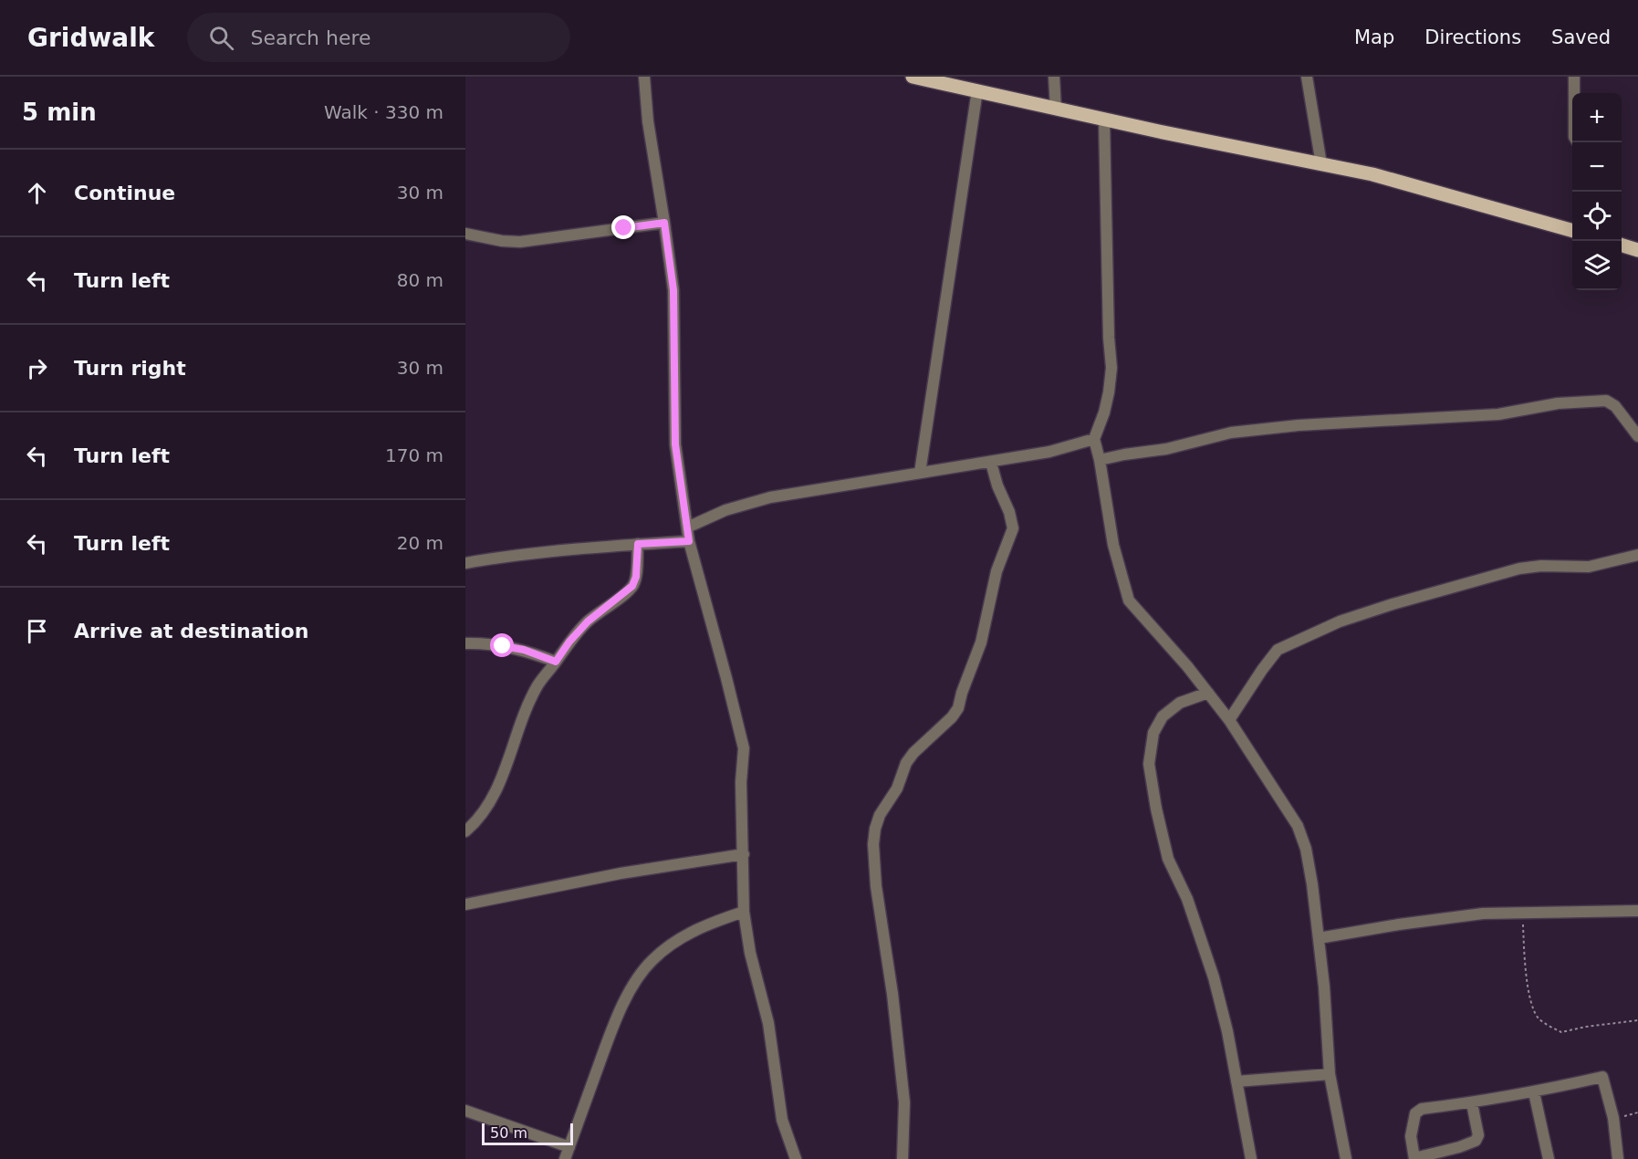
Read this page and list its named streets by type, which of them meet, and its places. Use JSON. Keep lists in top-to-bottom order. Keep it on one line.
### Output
{"scale_bar":"50 m","page":{"header":"Gridwalk","search":"Search here","nav":["Map","Directions","Saved"],"heading":["5 min","Walk · 330 m"],"map_buttons":["+","−"],"list":[["Continue","30 m"],["Turn left","80 m"],["Turn right","30 m"],["Turn left","170 m"],["Turn left","20 m"],"Arrive at destination"],"scale":"50 m"}}
